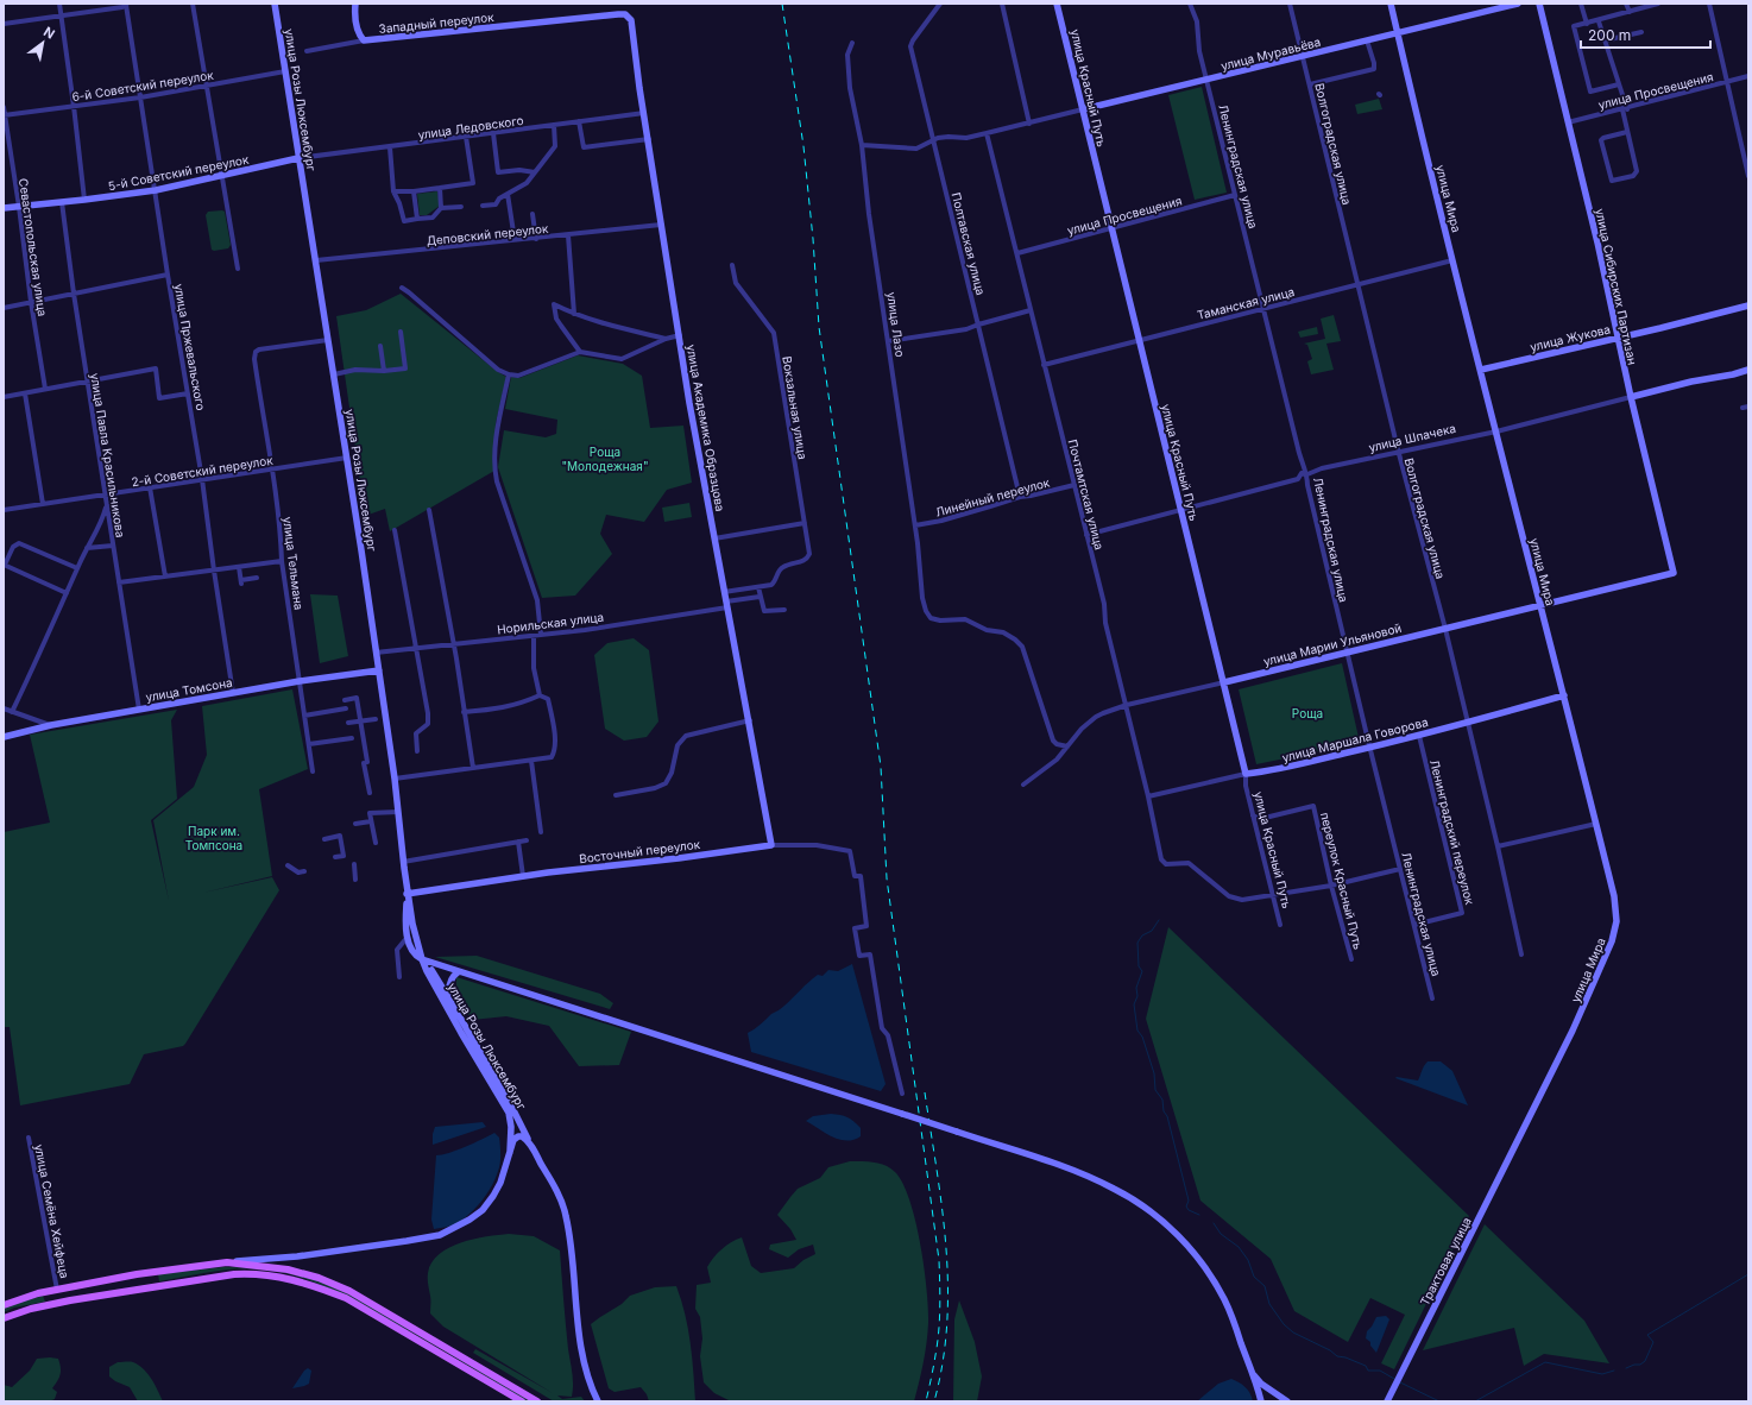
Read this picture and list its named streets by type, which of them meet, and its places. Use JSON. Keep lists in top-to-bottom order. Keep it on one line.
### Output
{"streets":{"street":["Западный переулок","улица Муравьёва","6-й Советский переулок","улица Красный Путь","улица Просвещения","улица Розы Люксембург","улица Ледовского","Волгоградская улица","Ленинградская улица","5-й Советский переулок","улица Мира","Деповский переулок","Полтавская улица","Севастопольская улица","улица Сибирских Партизан","Таманская улица","улица Лазо","улица Жукова","улица Пржевальского","Вокзальная улица","улица Академика Образцова","улица Шпачека","улица Павла Красильникова","2-й Советский переулок","Почтамтская улица","Линейный переулок","улица Тельмана","Норильская улица","улица Марии Ульяновой","улица Томсона","улица Маршала Говорова","Ленинградский переулок","Восточный переулок","переулок Красный Путь","улица Семёна Хейфеца","Трактовая улица"]},"crossings":[["Западный переулок","улица Академика Образцова"],["улица Муравьёва","улица Красный Путь"],["улица Муравьёва","Волгоградская улица"],["улица Муравьёва","Ленинградская улица"],["улица Муравьёва","улица Мира"],["улица Муравьёва","Полтавская улица"],["улица Муравьёва","улица Лазо"],["улица Муравьёва","Почтамтская улица"],["6-й Советский переулок","улица Розы Люксембург"],["6-й Советский переулок","Севастопольская улица"],["6-й Советский переулок","улица Пржевальского"],["улица Красный Путь","улица Просвещения"],["улица Красный Путь","Таманская улица"],["улица Красный Путь","улица Шпачека"],["улица Красный Путь","Почтамтская улица"],["улица Красный Путь","улица Марии Ульяновой"],["улица Красный Путь","улица Маршала Говорова"],["улица Красный Путь","переулок Красный Путь"],["улица Просвещения","Ленинградская улица"],["улица Просвещения","улица Сибирских Партизан"],["улица Просвещения","Почтамтская улица"],["улица Розы Люксембург","улица Ледовского"],["улица Розы Люксембург","5-й Советский переулок"],["улица Розы Люксембург","Деповский переулок"],["улица Розы Люксембург","2-й Советский переулок"],["улица Розы Люксембург","улица Тельмана"],["улица Розы Люксембург","Норильская улица"],["улица Розы Люксембург","улица Томсона"],["улица Розы Люксембург","Восточный переулок"],["улица Ледовского","5-й Советский переулок"],["улица Ледовского","улица Академика Образцова"],["Волгоградская улица","Таманская улица"],["Волгоградская улица","улица Шпачека"],["Волгоградская улица","улица Марии Ульяновой"],["Волгоградская улица","улица Маршала Говорова"],["Ленинградская улица","Таманская улица"],["Ленинградская улица","улица Шпачека"],["Ленинградская улица","улица Марии Ульяновой"],["Ленинградская улица","улица Маршала Говорова"],["Ленинградская улица","Ленинградский переулок"],["5-й Советский переулок","Севастопольская улица"],["5-й Советский переулок","улица Пржевальского"],["5-й Советский переулок","улица Павла Красильникова"],["улица Мира","Таманская улица"],["улица Мира","улица Жукова"],["улица Мира","улица Шпачека"],["улица Мира","улица Марии Ульяновой"],["улица Мира","улица Маршала Говорова"],["улица Мира","Трактовая улица"],["Деповский переулок","улица Академика Образцова"],["Полтавская улица","Линейный переулок"],["улица Сибирских Партизан","улица Жукова"],["улица Сибирских Партизан","улица Шпачека"],["улица Сибирских Партизан","улица Марии Ульяновой"],["Таманская улица","Почтамтская улица"],["улица Лазо","Линейный переулок"],["улица Лазо","улица Марии Ульяновой"],["улица Пржевальского","2-й Советский переулок"],["улица Пржевальского","улица Томсона"],["улица Академика Образцова","Норильская улица"],["улица Академика Образцова","Восточный переулок"],["улица Шпачека","Почтамтская улица"],["улица Павла Красильникова","2-й Советский переулок"],["улица Павла Красильникова","улица Томсона"],["2-й Советский переулок","улица Тельмана"],["Почтамтская улица","Линейный переулок"],["Почтамтская улица","улица Марии Ульяновой"],["Почтамтская улица","улица Маршала Говорова"],["улица Тельмана","улица Томсона"],["улица Маршала Говорова","Ленинградский переулок"]],"parks":["Роща \"Молодежная\"","Роща","Парк им. Томпсона"],"scale_bar":"200 m","north":"top right"}
